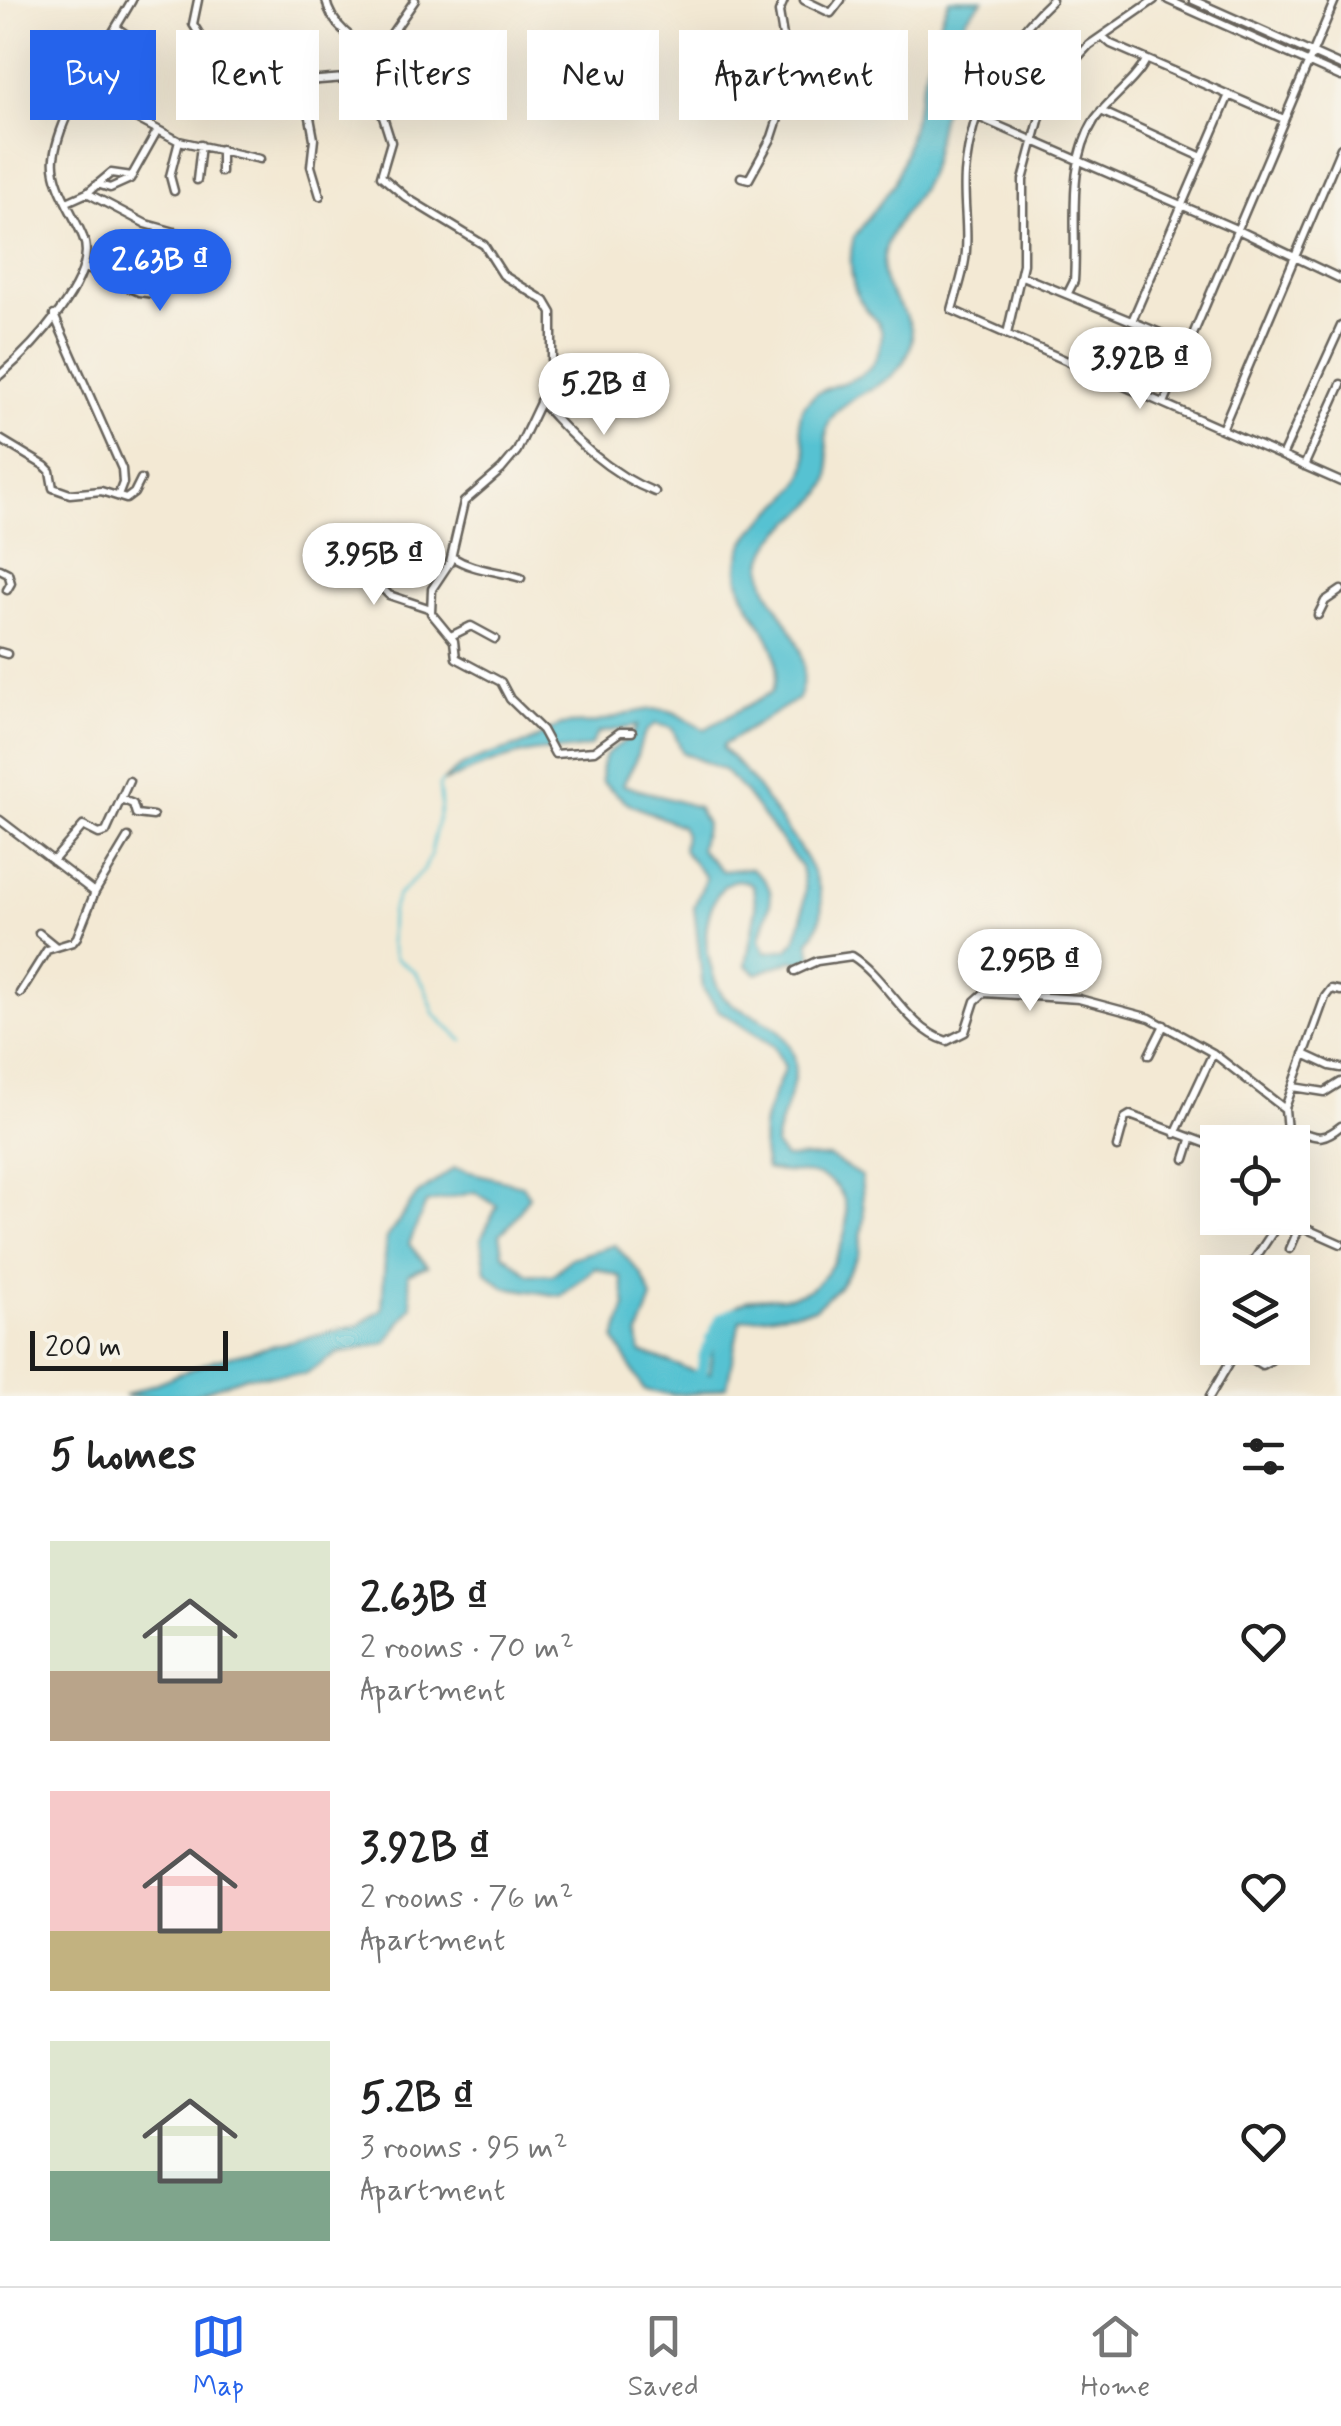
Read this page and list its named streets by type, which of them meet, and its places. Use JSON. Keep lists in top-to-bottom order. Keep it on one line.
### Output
{"scale_bar":"200 m","page":{"chip":["Buy","Rent","Filters","New","Apartment","House"],"price":["2.63B ₫","3.92B ₫","5.2B ₫","3.95B ₫","2.95B ₫"],"scale":"200 m","heading":"5 homes","list":[{"name":"2.63B ₫","note":"2 rooms · 70 m² · Apartment"},{"name":"3.92B ₫","note":"2 rooms · 76 m² · Apartment"},{"name":"5.2B ₫","note":"3 rooms · 95 m² · Apartment"}],"tabs":["Map","Saved","Home"]}}
